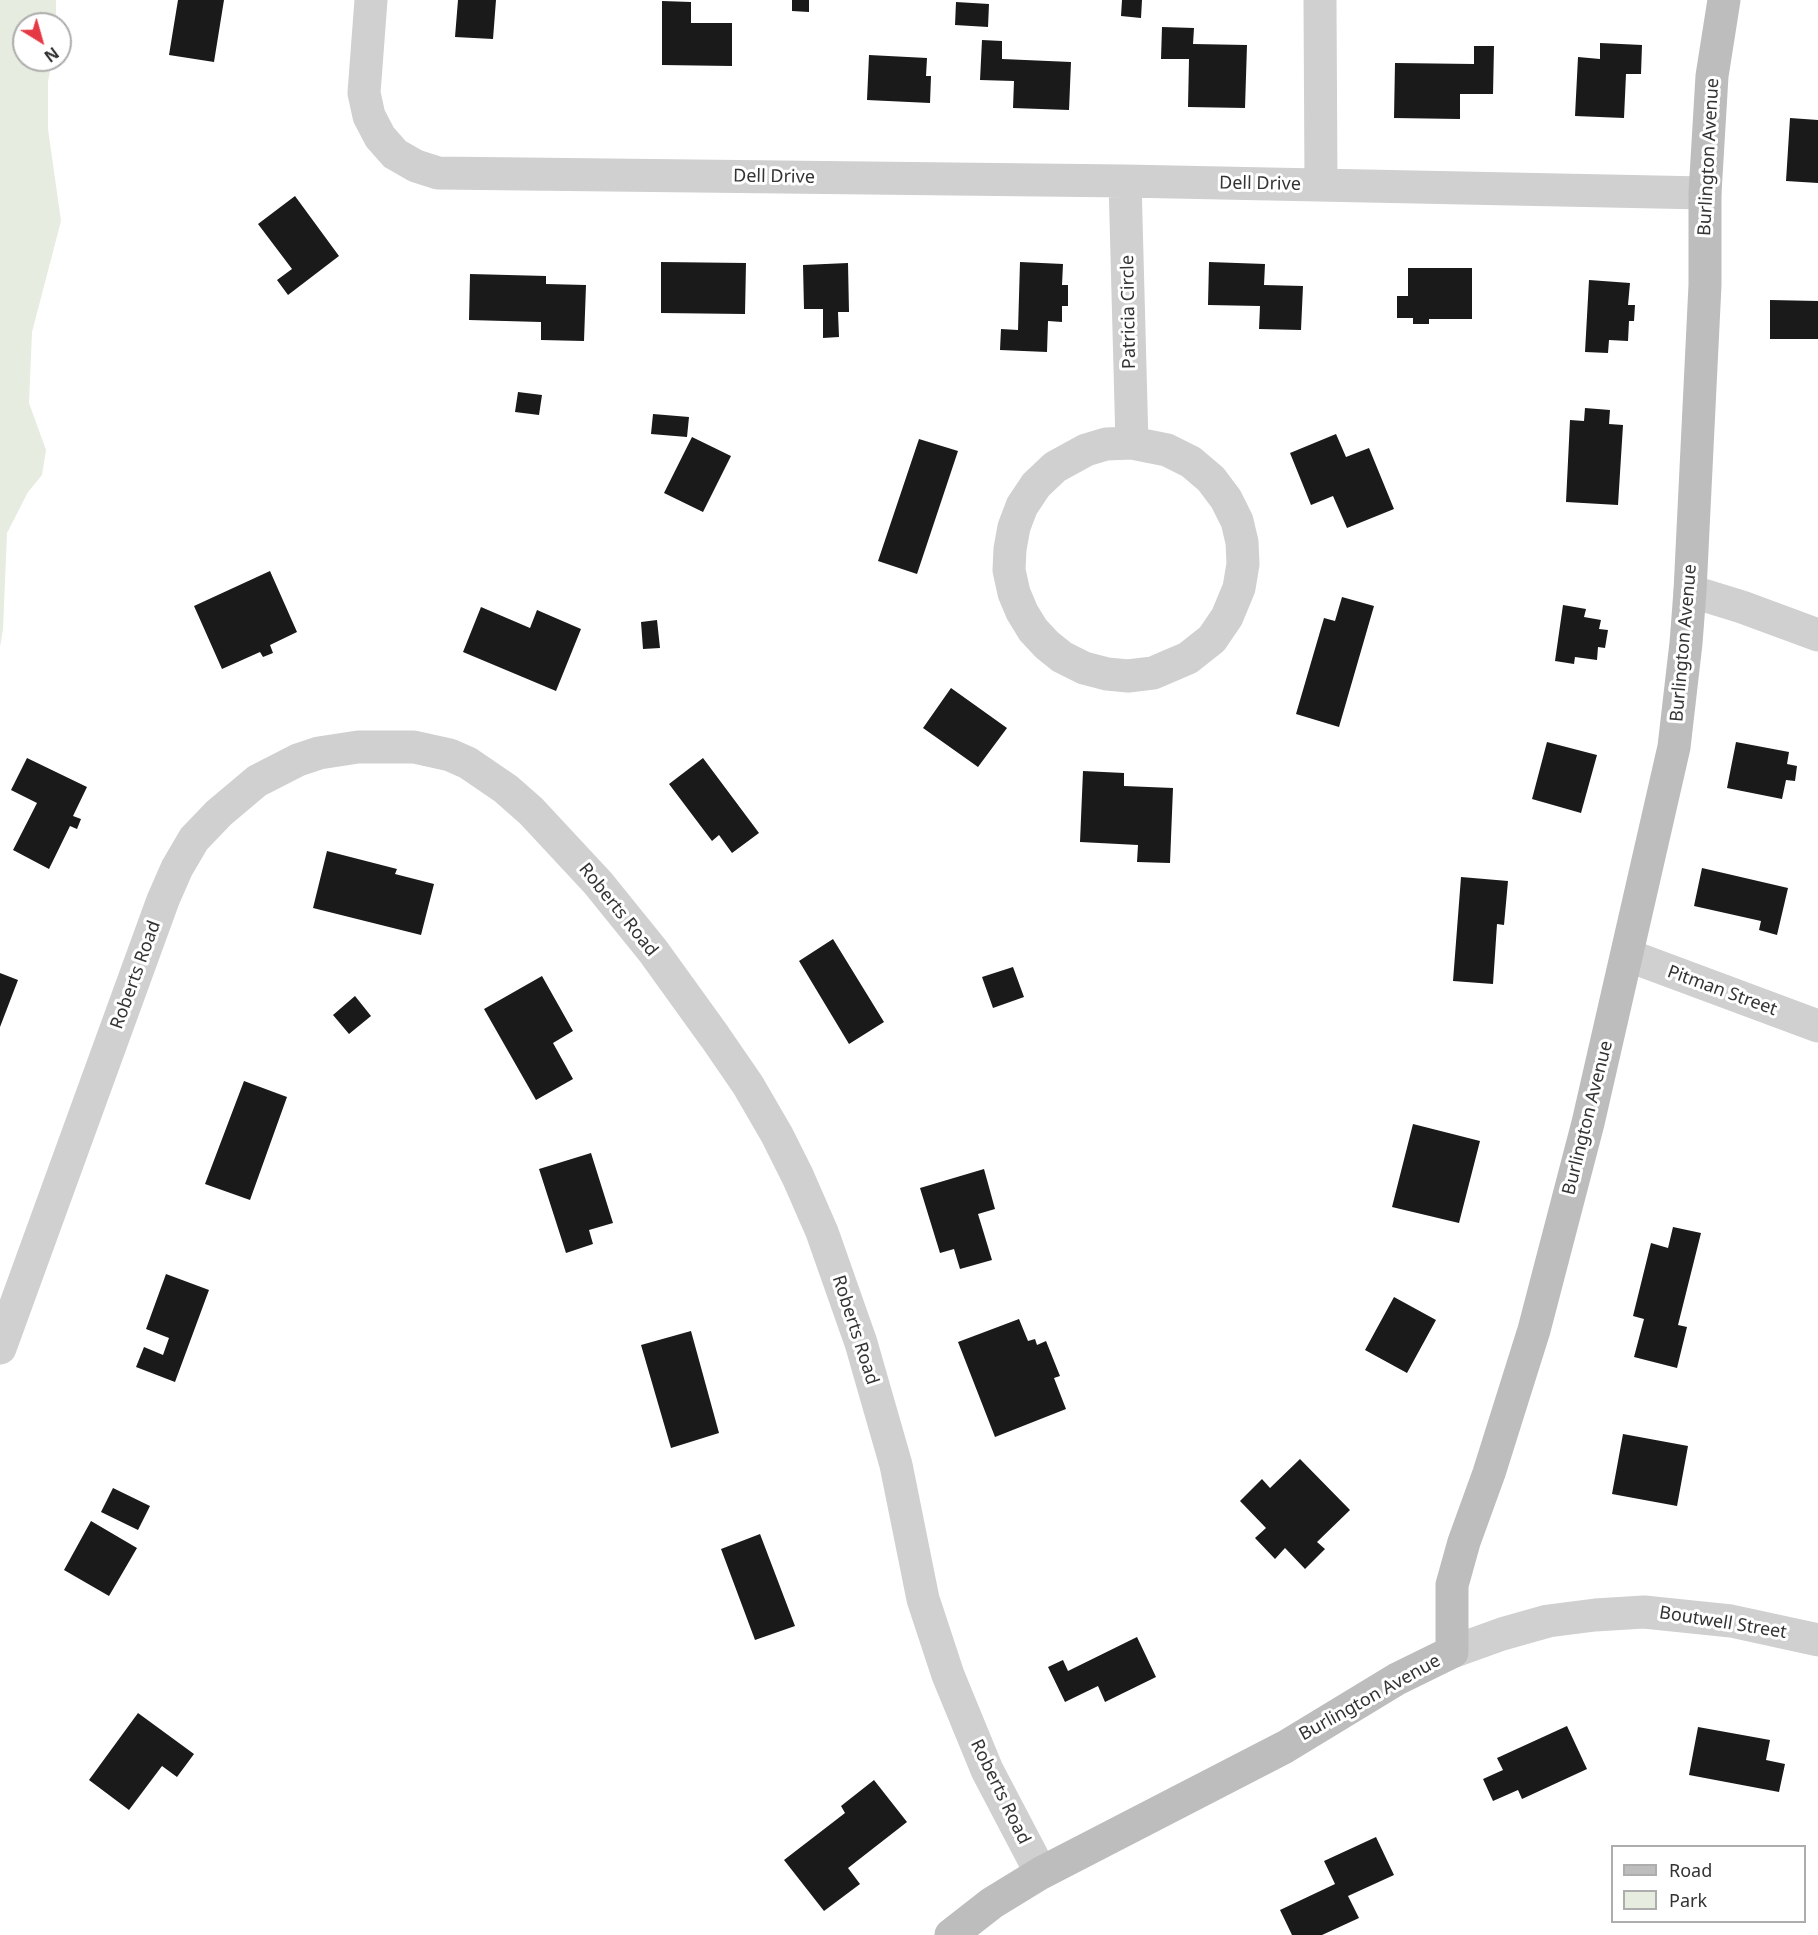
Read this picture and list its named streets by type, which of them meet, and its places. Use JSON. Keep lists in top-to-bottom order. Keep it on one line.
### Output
{"streets":{"main road":["Burlington Avenue"],"street":["Dell Drive","Patricia Circle","Roberts Road","Pitman Street","Boutwell Street"]},"crossings":[["Burlington Avenue","Dell Drive"],["Burlington Avenue","Roberts Road"],["Burlington Avenue","Pitman Street"],["Burlington Avenue","Boutwell Street"],["Dell Drive","Patricia Circle"]],"legend":["Road","Park"],"north":"bottom right"}
